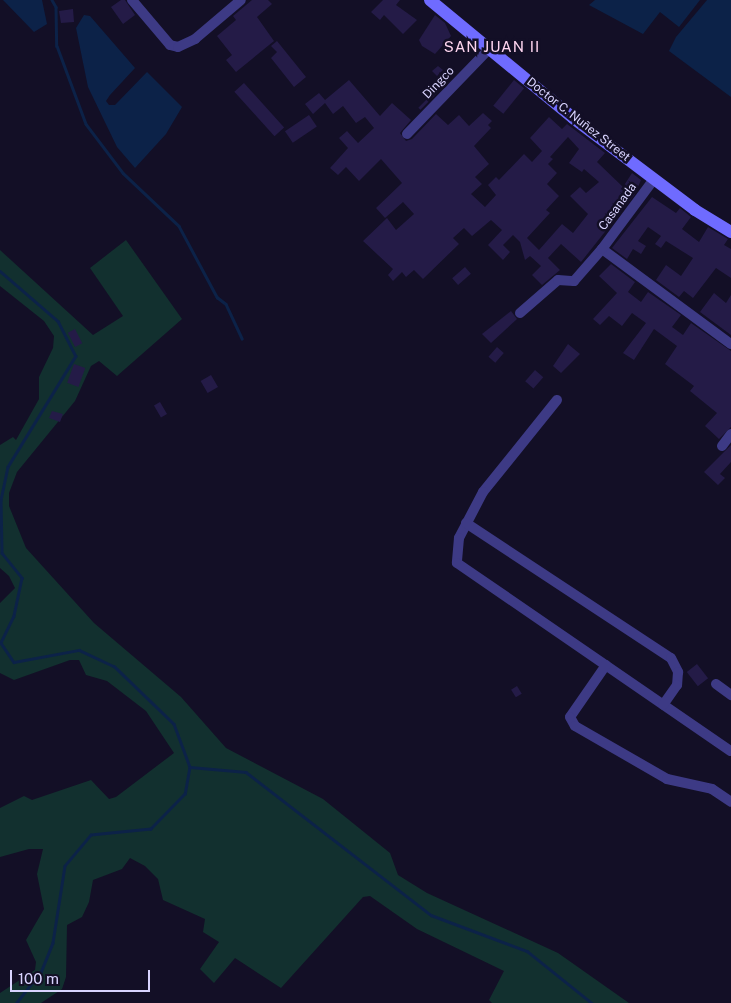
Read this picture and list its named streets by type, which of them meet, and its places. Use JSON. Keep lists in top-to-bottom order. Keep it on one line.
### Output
{"streets":{"main road":["Doctor C. Nuñez Street"],"street":["Dingco","Casanada"]},"crossings":[["Dingco","Doctor C. Nuñez Street"],["Doctor C. Nuñez Street","Casanada"]],"districts":["SAN JUAN II"],"scale_bar":"100 m"}
